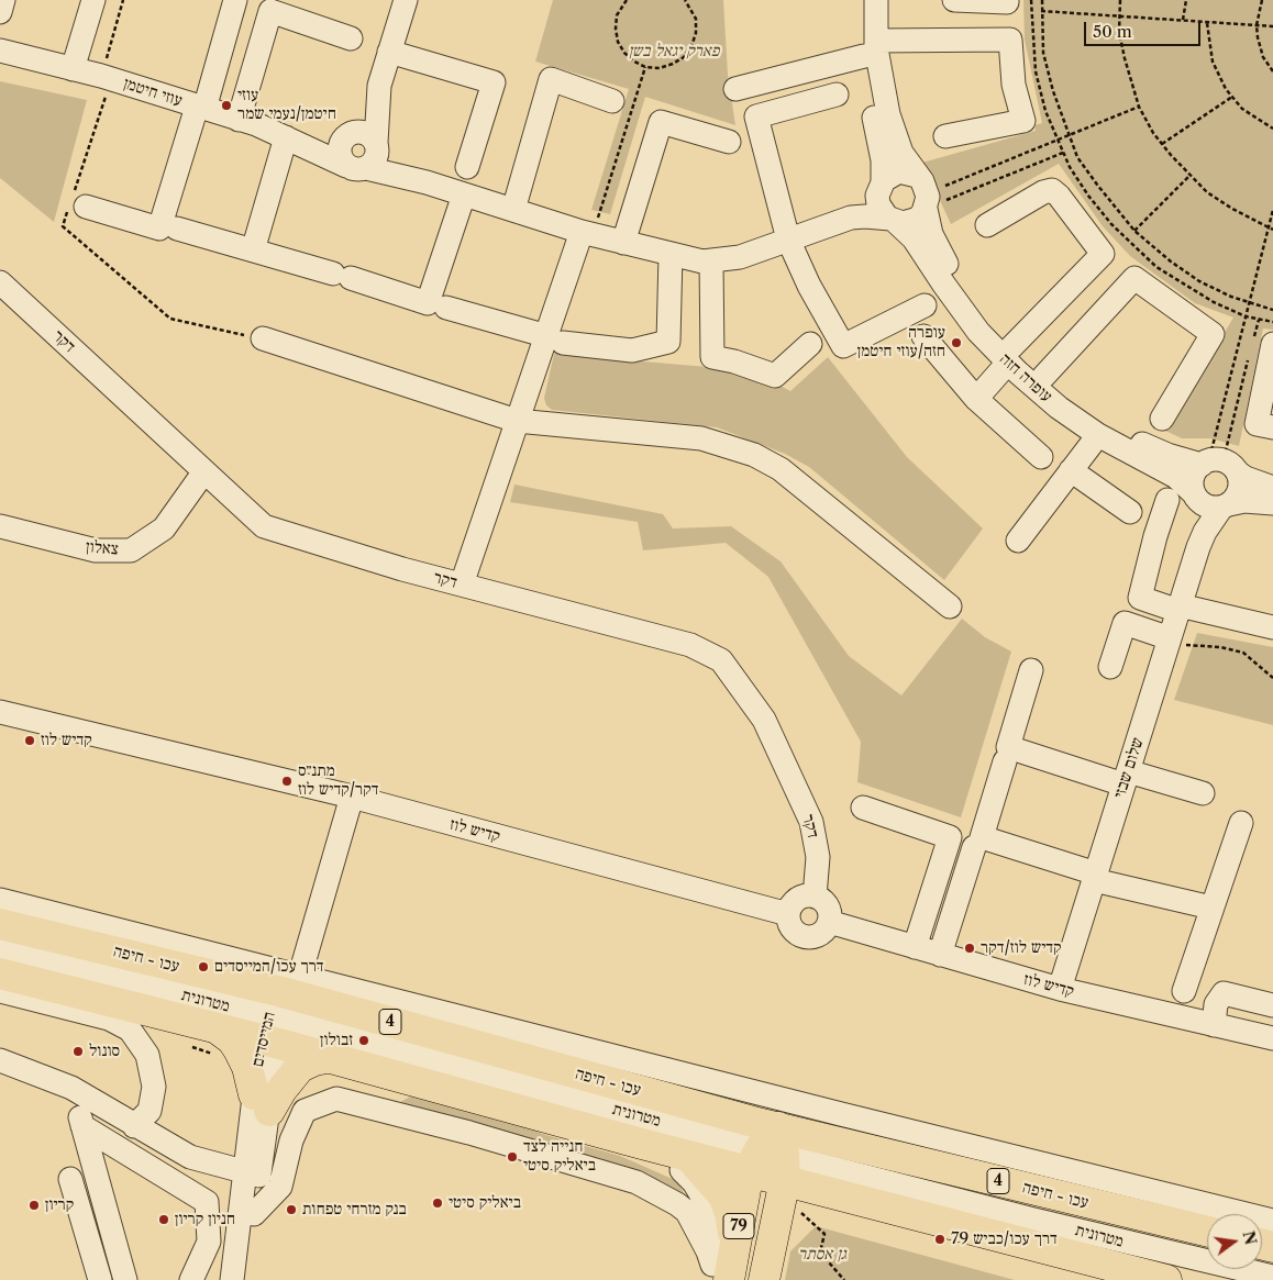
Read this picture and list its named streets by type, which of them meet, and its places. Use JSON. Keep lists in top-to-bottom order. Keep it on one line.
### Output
{"streets":{"highway":["עכו - חיפה","4","79"],"street":["עוזי חיטמן","דקר","עופרה חזה","צאלון","שלום שבזי","קדיש לוז","מטרונית","המייסדים"]},"crossings":[["דקר","צאלון"],["דקר","קדיש לוז"],["עופרה חזה","שלום שבזי"],["שלום שבזי","קדיש לוז"],["קדיש לוז","המייסדים"],["עכו - חיפה","מטרונית"],["עכו - חיפה","המייסדים"],["עכו - חיפה","79"],["מטרונית","המייסדים"],["מטרונית","79"]],"parks":["פארק יגאל בשן","גן אסתר"],"places":["עוזי חיטמן/נעמי שמר","עופרה חזה/עוזי חיטמן","קדיש לוז","מתנ״ס דקר/קדיש לוז","קדיש לוז/דקר","דרך עכו/המייסדים","זבולון","סונול","חנייה לצד ביאליק סיטי","ביאליק סיטי","קריון","בנק מזרחי טפחות","חניון קריון","דרך עכו/כביש 79"],"scale_bar":"50 m","north":"right"}
